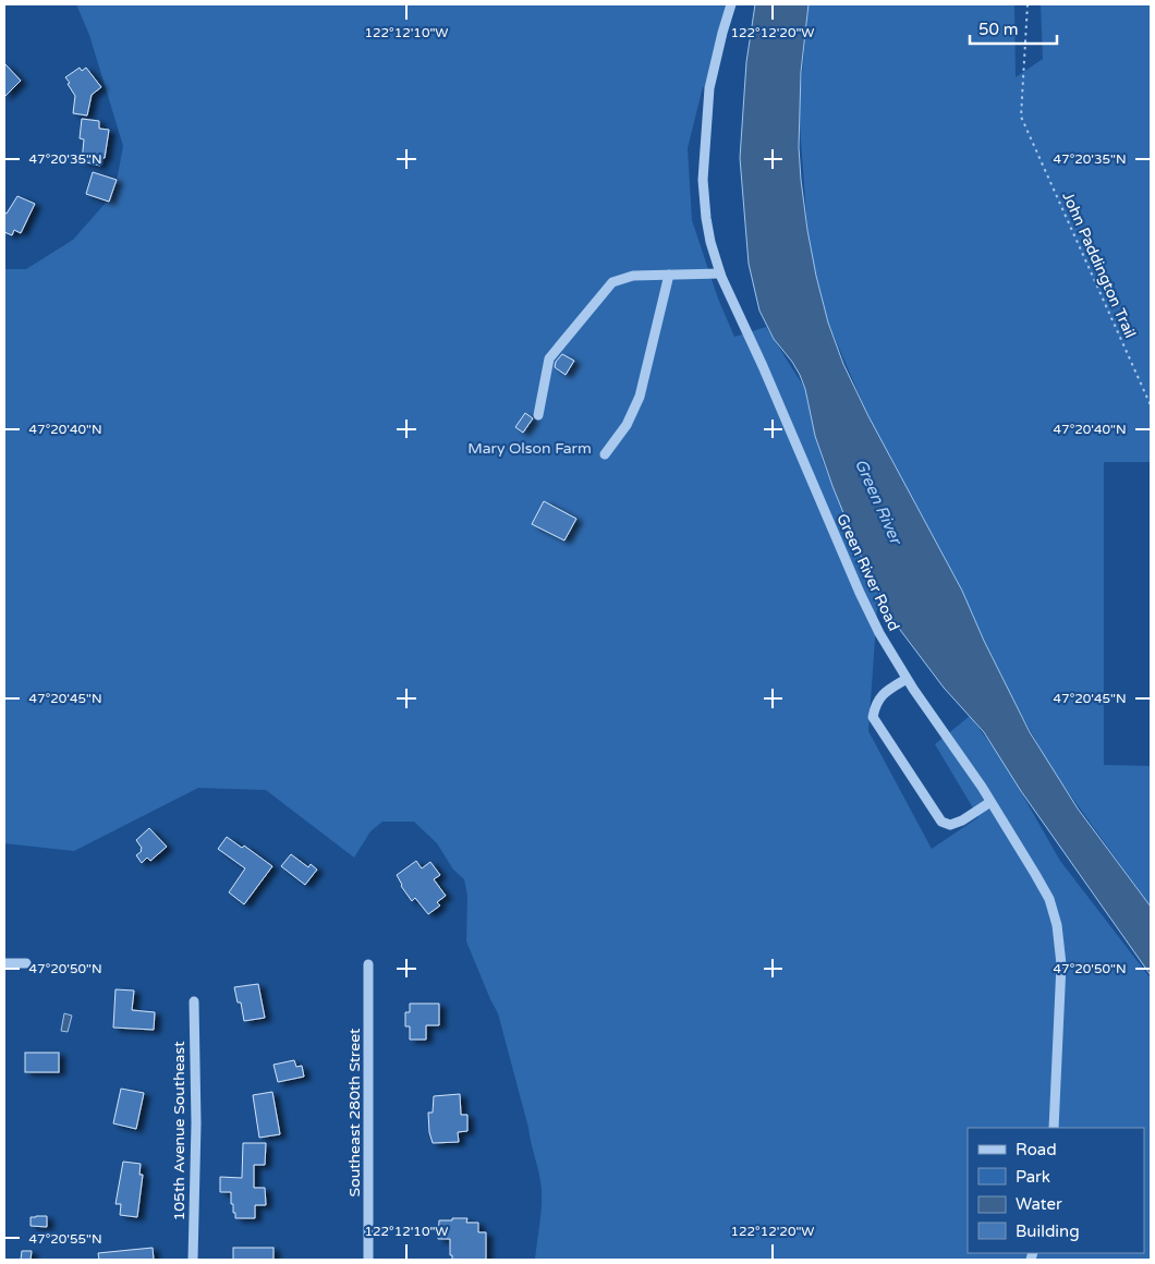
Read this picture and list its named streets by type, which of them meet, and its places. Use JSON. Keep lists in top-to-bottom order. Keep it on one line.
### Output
{"streets":{"street":["Green River Road","Southeast 280th Street","105th Avenue Southeast"],"path":["John Paddington Trail"]},"water":["Green River"],"parks":["Mary Olson Farm"],"legend":["Road","Park","Water","Building"],"scale_bar":"50 m","coordinates":["122°12'10\"W","122°12'20\"W","47°20'35\"N","47°20'40\"N","47°20'45\"N","47°20'50\"N","47°20'55\"N"]}
